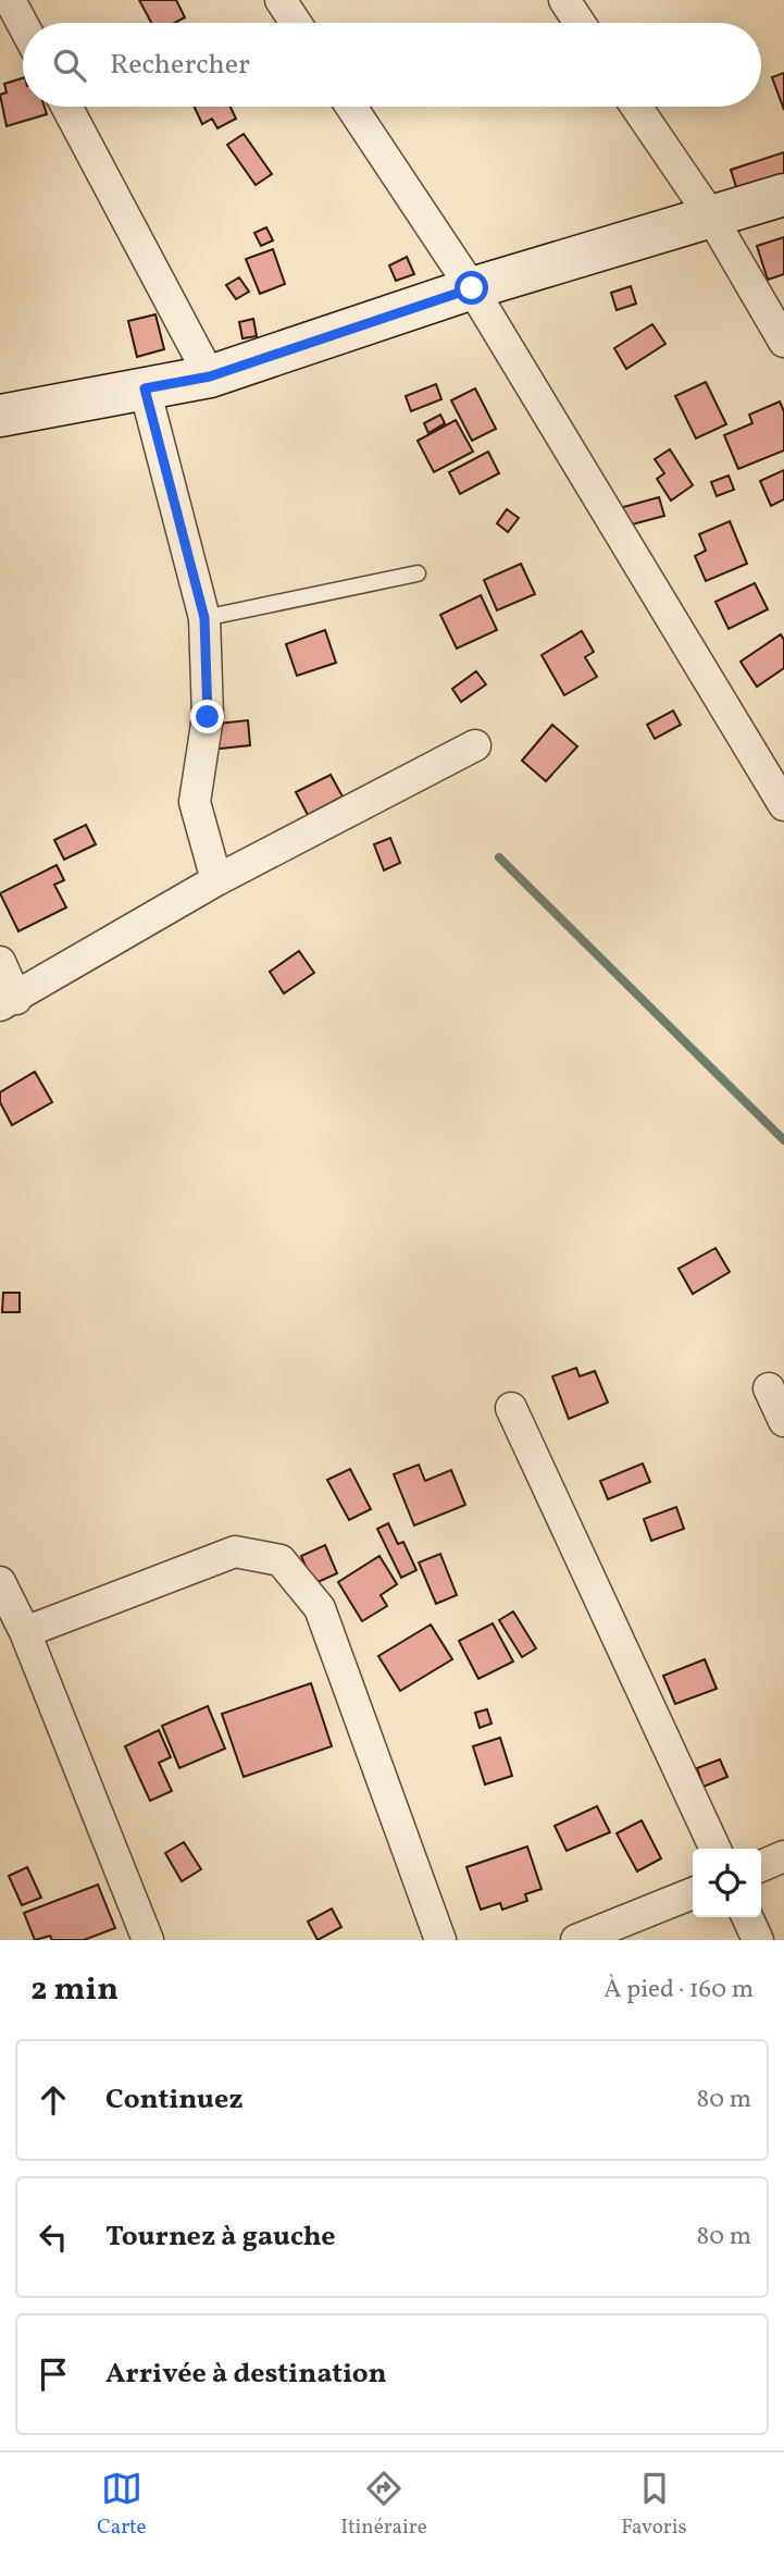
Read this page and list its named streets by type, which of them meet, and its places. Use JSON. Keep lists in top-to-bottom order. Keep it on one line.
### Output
{"page":{"search":"Rechercher","heading":["2 min","À pied · 160 m"],"list":[["Continuez","80 m"],["Tournez à gauche","80 m"],"Arrivée à destination"],"nav":["Carte","Itinéraire","Favoris"]}}
